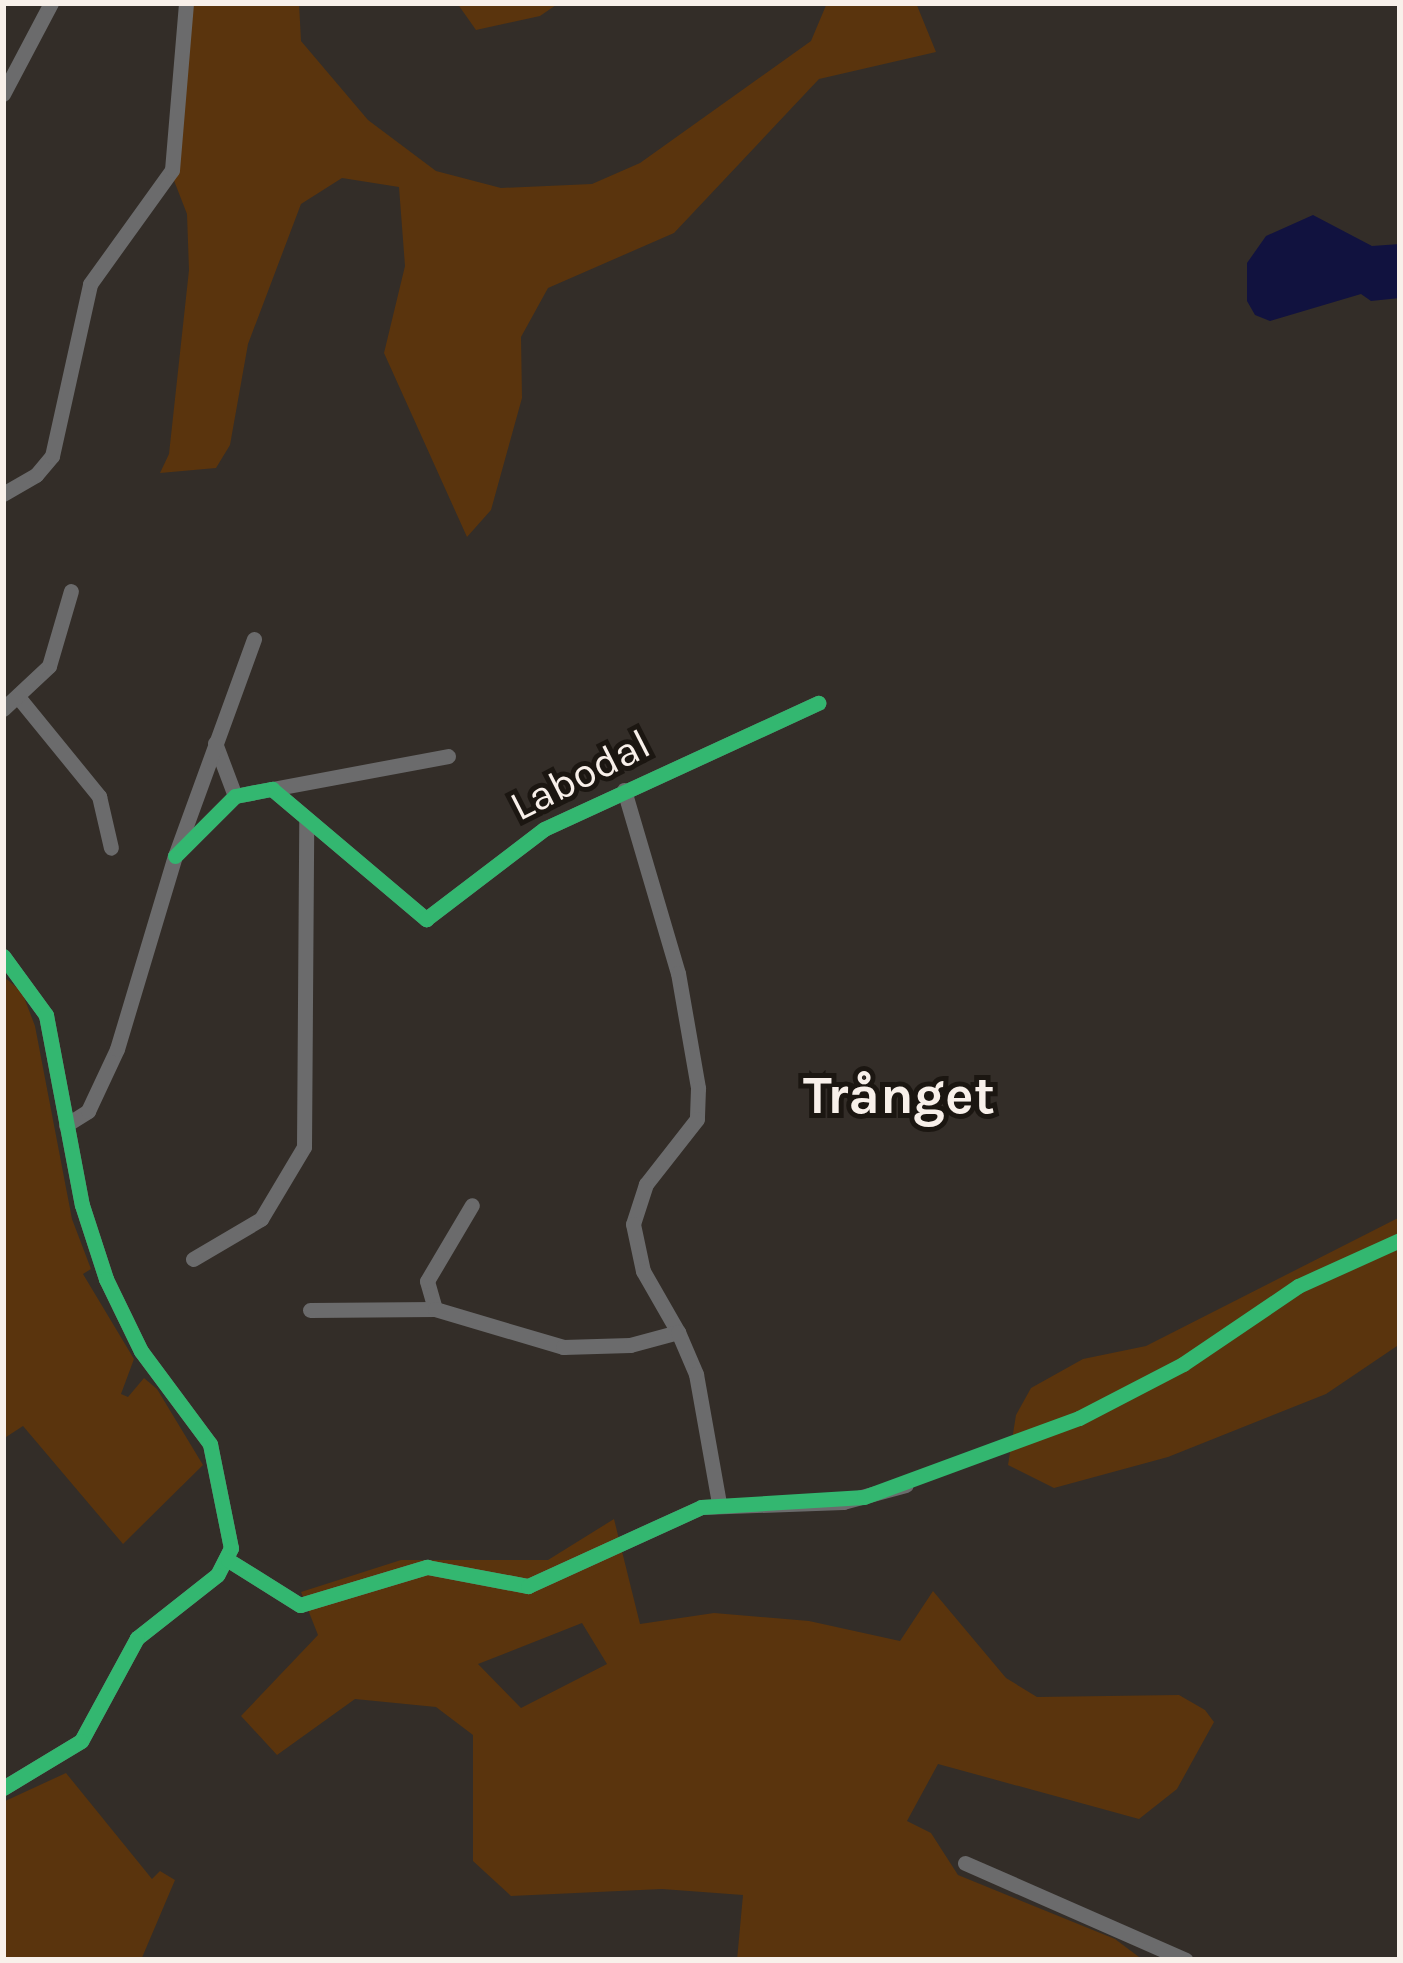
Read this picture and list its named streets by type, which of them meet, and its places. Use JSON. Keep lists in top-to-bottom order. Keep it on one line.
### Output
{"streets":{"street":["Labodal"]},"districts":["Trånget"]}
